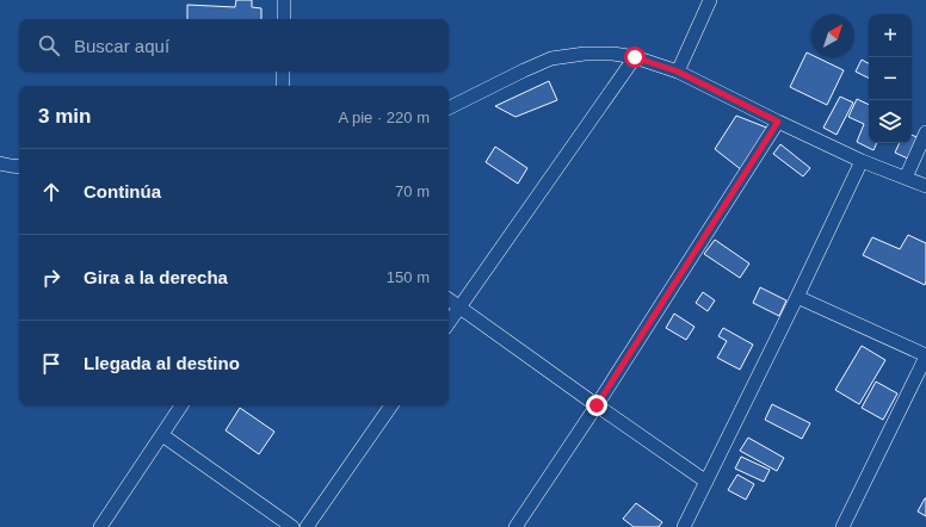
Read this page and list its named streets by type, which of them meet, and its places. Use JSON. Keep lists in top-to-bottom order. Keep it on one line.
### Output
{"north":"top right","page":{"map_buttons":["+","−"],"search":"Buscar aquí","heading":["3 min","A pie · 220 m"],"list":[["Continúa","70 m"],["Gira a la derecha","150 m"],"Llegada al destino"]}}
